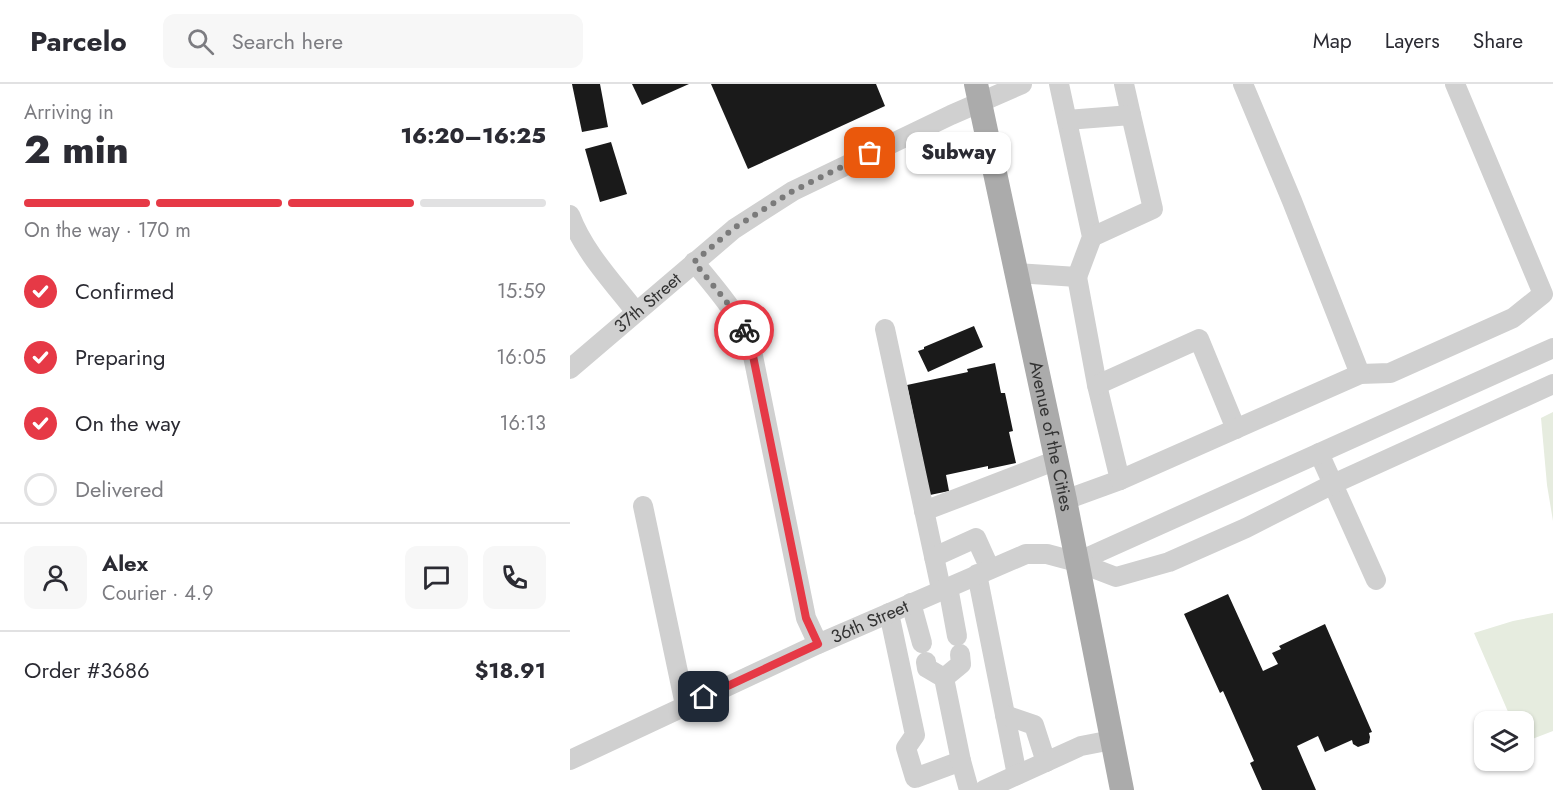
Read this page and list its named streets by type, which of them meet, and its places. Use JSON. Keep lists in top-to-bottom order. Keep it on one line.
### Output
{"streets":{"main road":["Avenue of the Cities"],"street":["37th Street","36th Street"]},"crossings":[["37th Street","Avenue of the Cities"],["Avenue of the Cities","36th Street"]],"places":["Subway"],"page":{"header":"Parcelo","search":"Search here","nav":["Map","Layers","Share"],"heading":["2 min","Arriving in","16:20–16:25"],"panel":["Alex","Courier · 4.9","Order #3686","$18.91"],"bubble":"Subway","bar":"On the way · 170 m","list":[["Confirmed","15:59"],["Preparing","16:05"],["On the way","16:13"],"Delivered"]}}
